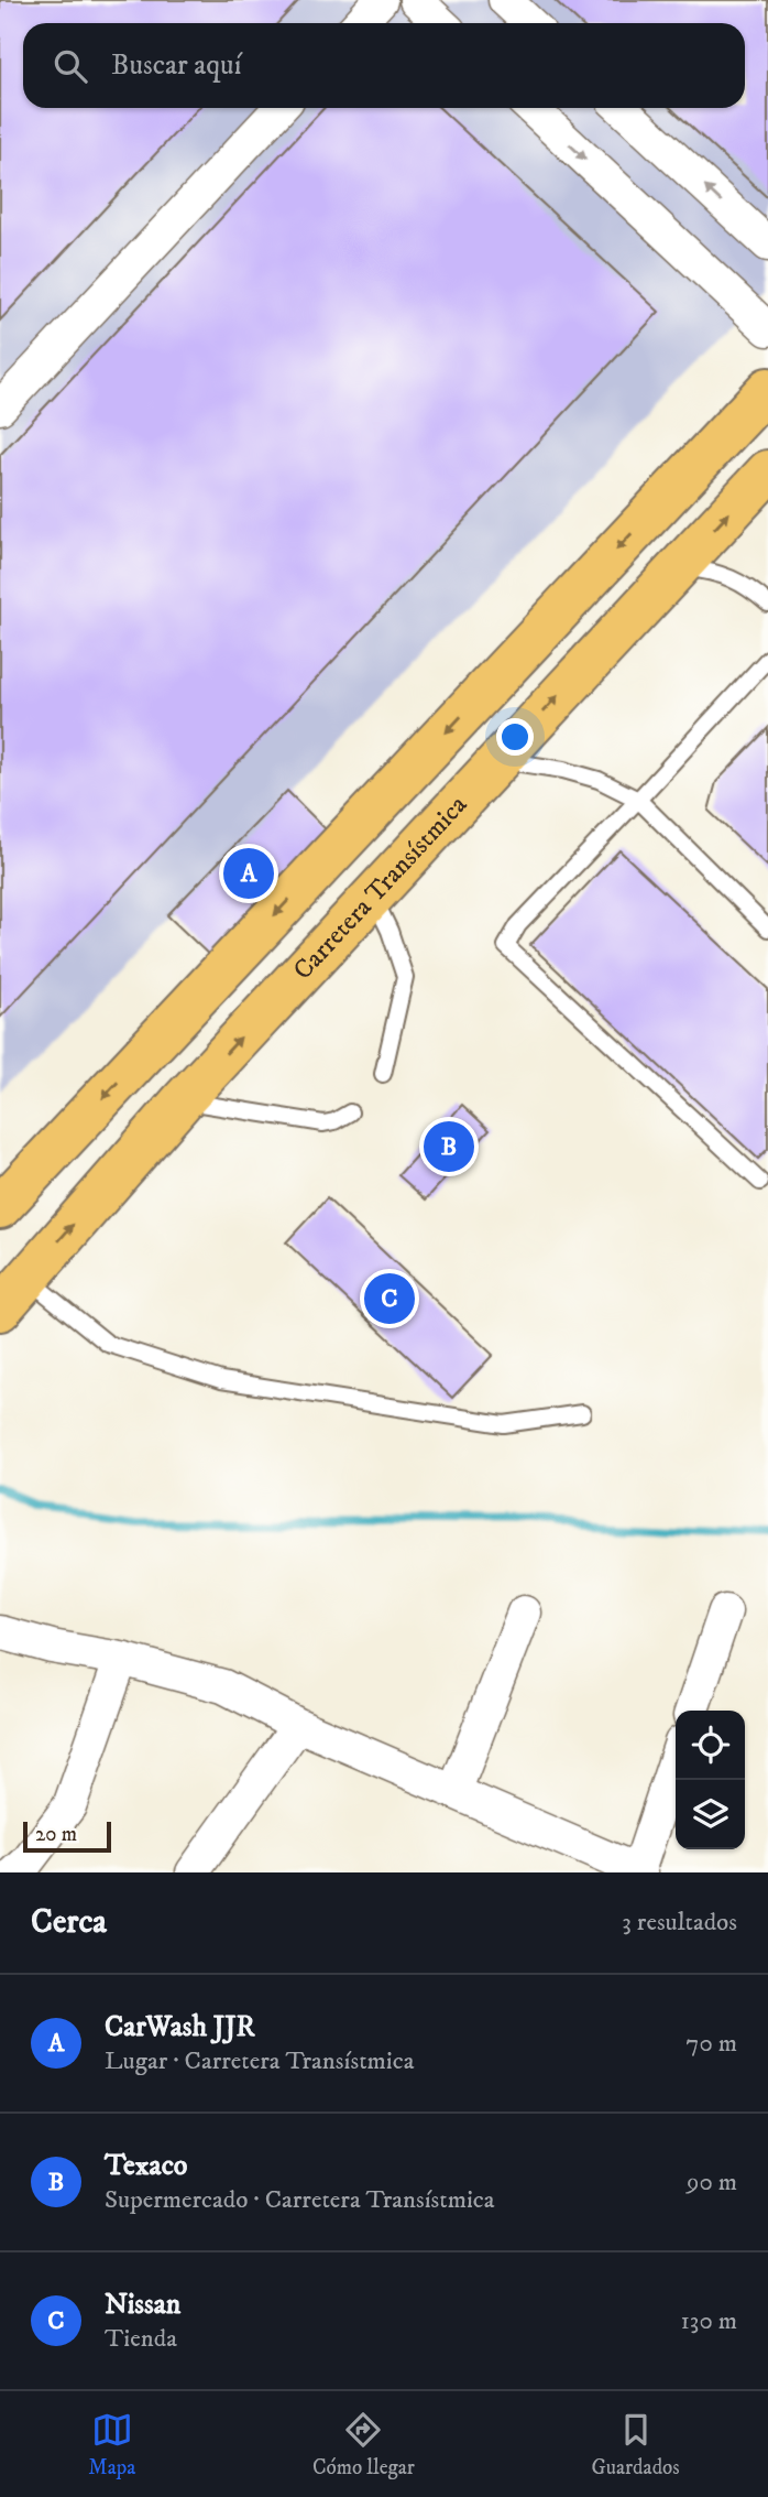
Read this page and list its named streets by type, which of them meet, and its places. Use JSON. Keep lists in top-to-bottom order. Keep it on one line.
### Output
{"streets":{"main road":["Carretera Transístmica"]},"scale_bar":"20 m","page":{"search":"Buscar aquí","pins":["A","B","C"],"scale":"20 m","heading":["Cerca","3 resultados"],"list":[{"mark":"A","name":"CarWash JJR","note":"Lugar · Carretera Transístmica","value":"70 m"},{"mark":"B","name":"Texaco","note":"Supermercado · Carretera Transístmica","value":"90 m"},{"mark":"C","name":"Nissan","note":"Tienda","value":"130 m"}],"nav":["Mapa","Cómo llegar","Guardados"]}}
